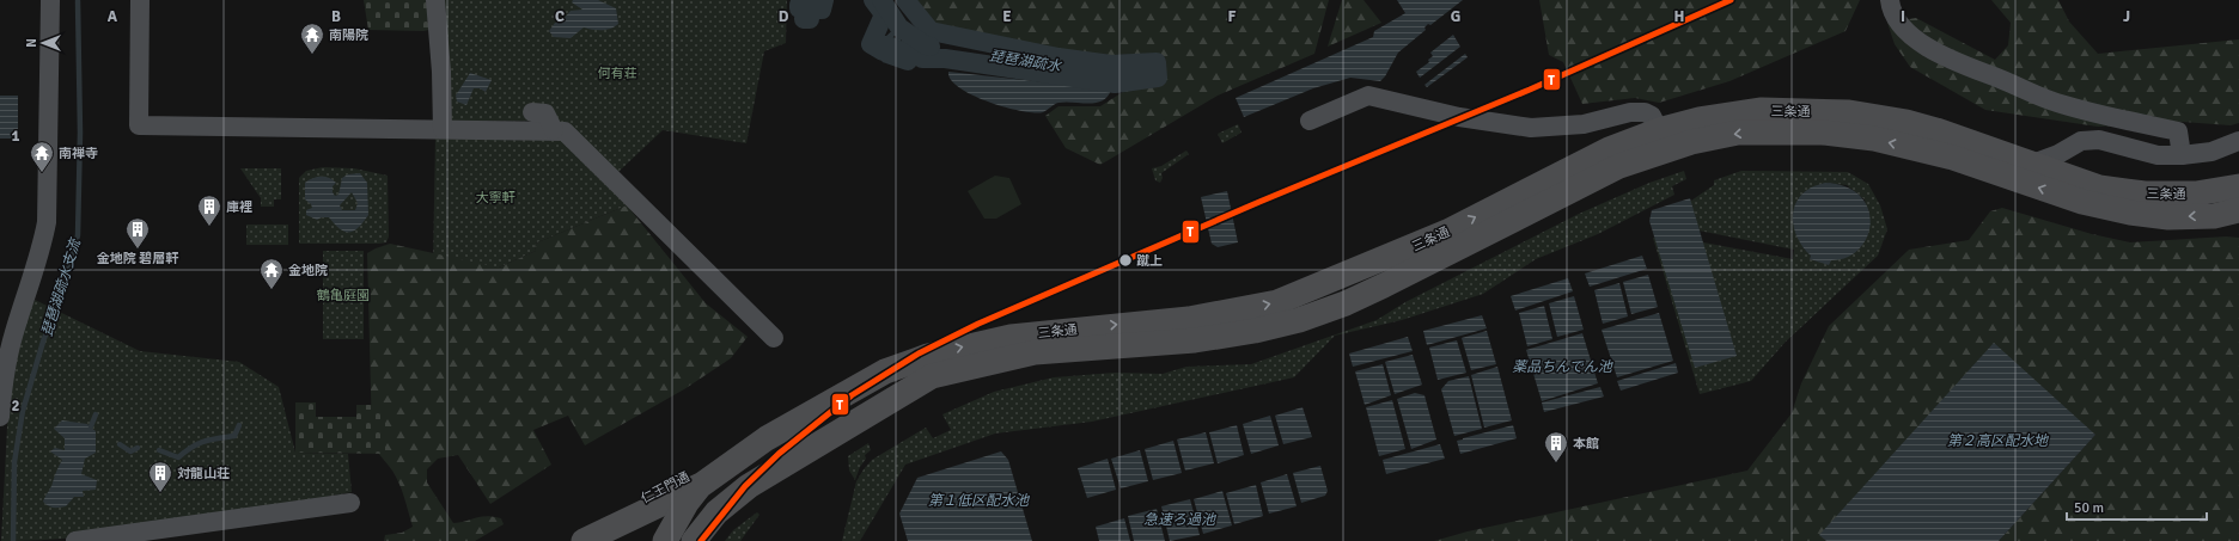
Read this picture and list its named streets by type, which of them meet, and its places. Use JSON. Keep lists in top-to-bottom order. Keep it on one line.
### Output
{"streets":{"main road":["三条通","仁王門通"]},"crossings":[["三条通","仁王門通"]],"water":["琵琶湖疏水","琵琶湖疏水支流","薬品ちんでん池","第２高区配水地","第１低区配水池","急速ろ過池"],"parks":["何有荘","大寧軒","鶴亀庭園"],"places":{"temple":["南陽院","南禅寺","金地院"],"building":["庫裡","金地院 碧層軒","本館","対龍山荘"],"other":["蹴上"]},"lines":["transit line T"],"scale_bar":"50 m","north":"left","grid":{"columns":["A","B","C","D","E","F","G","H","I","J"],"rows":["1","2"]}}
